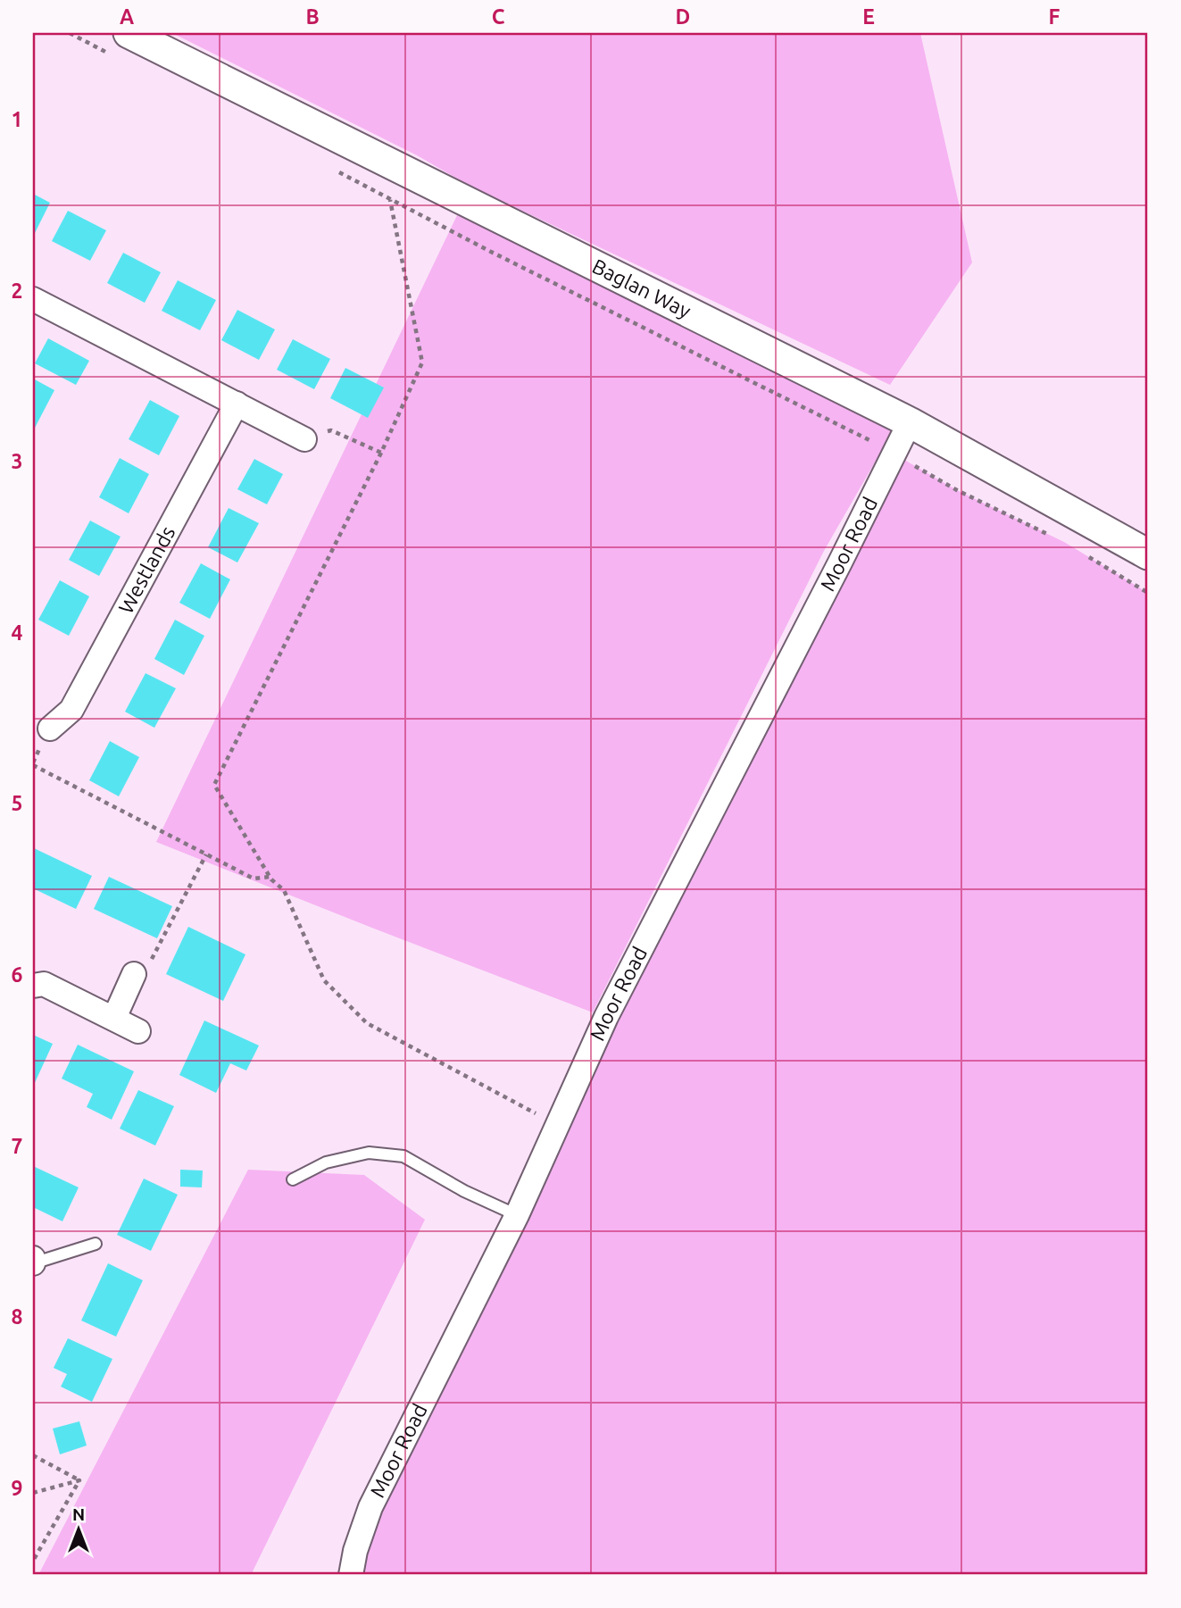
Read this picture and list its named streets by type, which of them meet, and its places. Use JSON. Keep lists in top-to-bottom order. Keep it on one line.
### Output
{"streets":{"street":["Baglan Way","Moor Road","Westlands"]},"crossings":[["Baglan Way","Moor Road"]],"north":"top","grid":{"columns":["A","B","C","D","E","F"],"rows":["1","2","3","4","5","6","7","8","9"]}}
